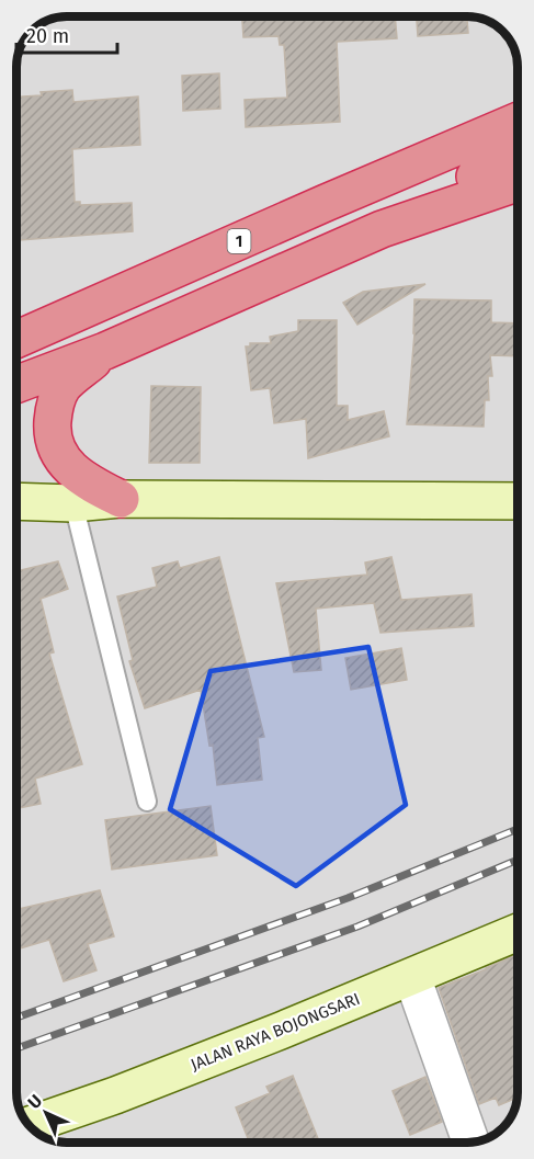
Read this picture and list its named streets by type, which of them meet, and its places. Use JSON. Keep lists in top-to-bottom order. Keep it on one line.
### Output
{"streets":{"highway":["1"],"street":["JALAN RAYA BOJONGSARI"]},"scale_bar":"20 m","north":"top left"}
